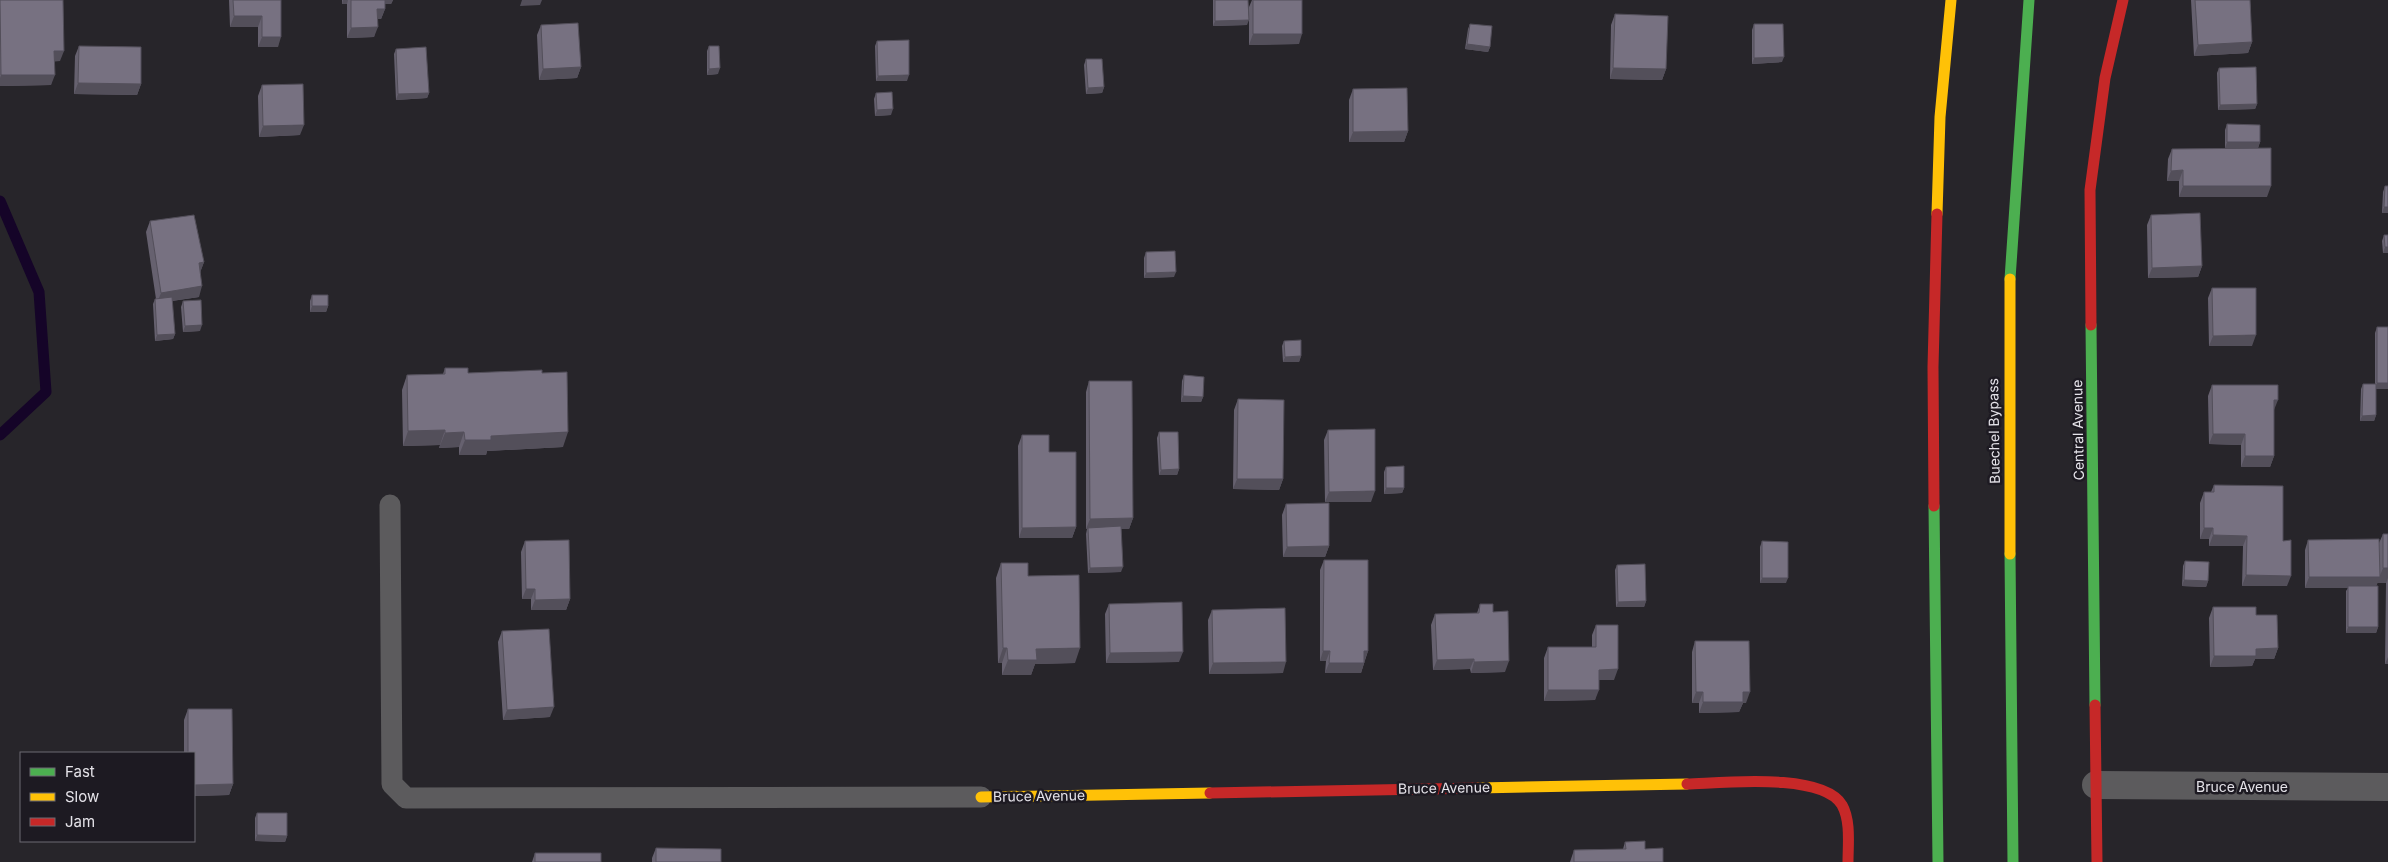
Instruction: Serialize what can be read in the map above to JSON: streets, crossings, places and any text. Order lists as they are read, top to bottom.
{
  "streets": {
    "street": ["Central Avenue", "Buechel Bypass", "Bruce Avenue"]
  },
  "crossings": [
    ["Central Avenue", "Bruce Avenue"]
  ],
  "legend": ["Fast", "Slow", "Jam"]
}
